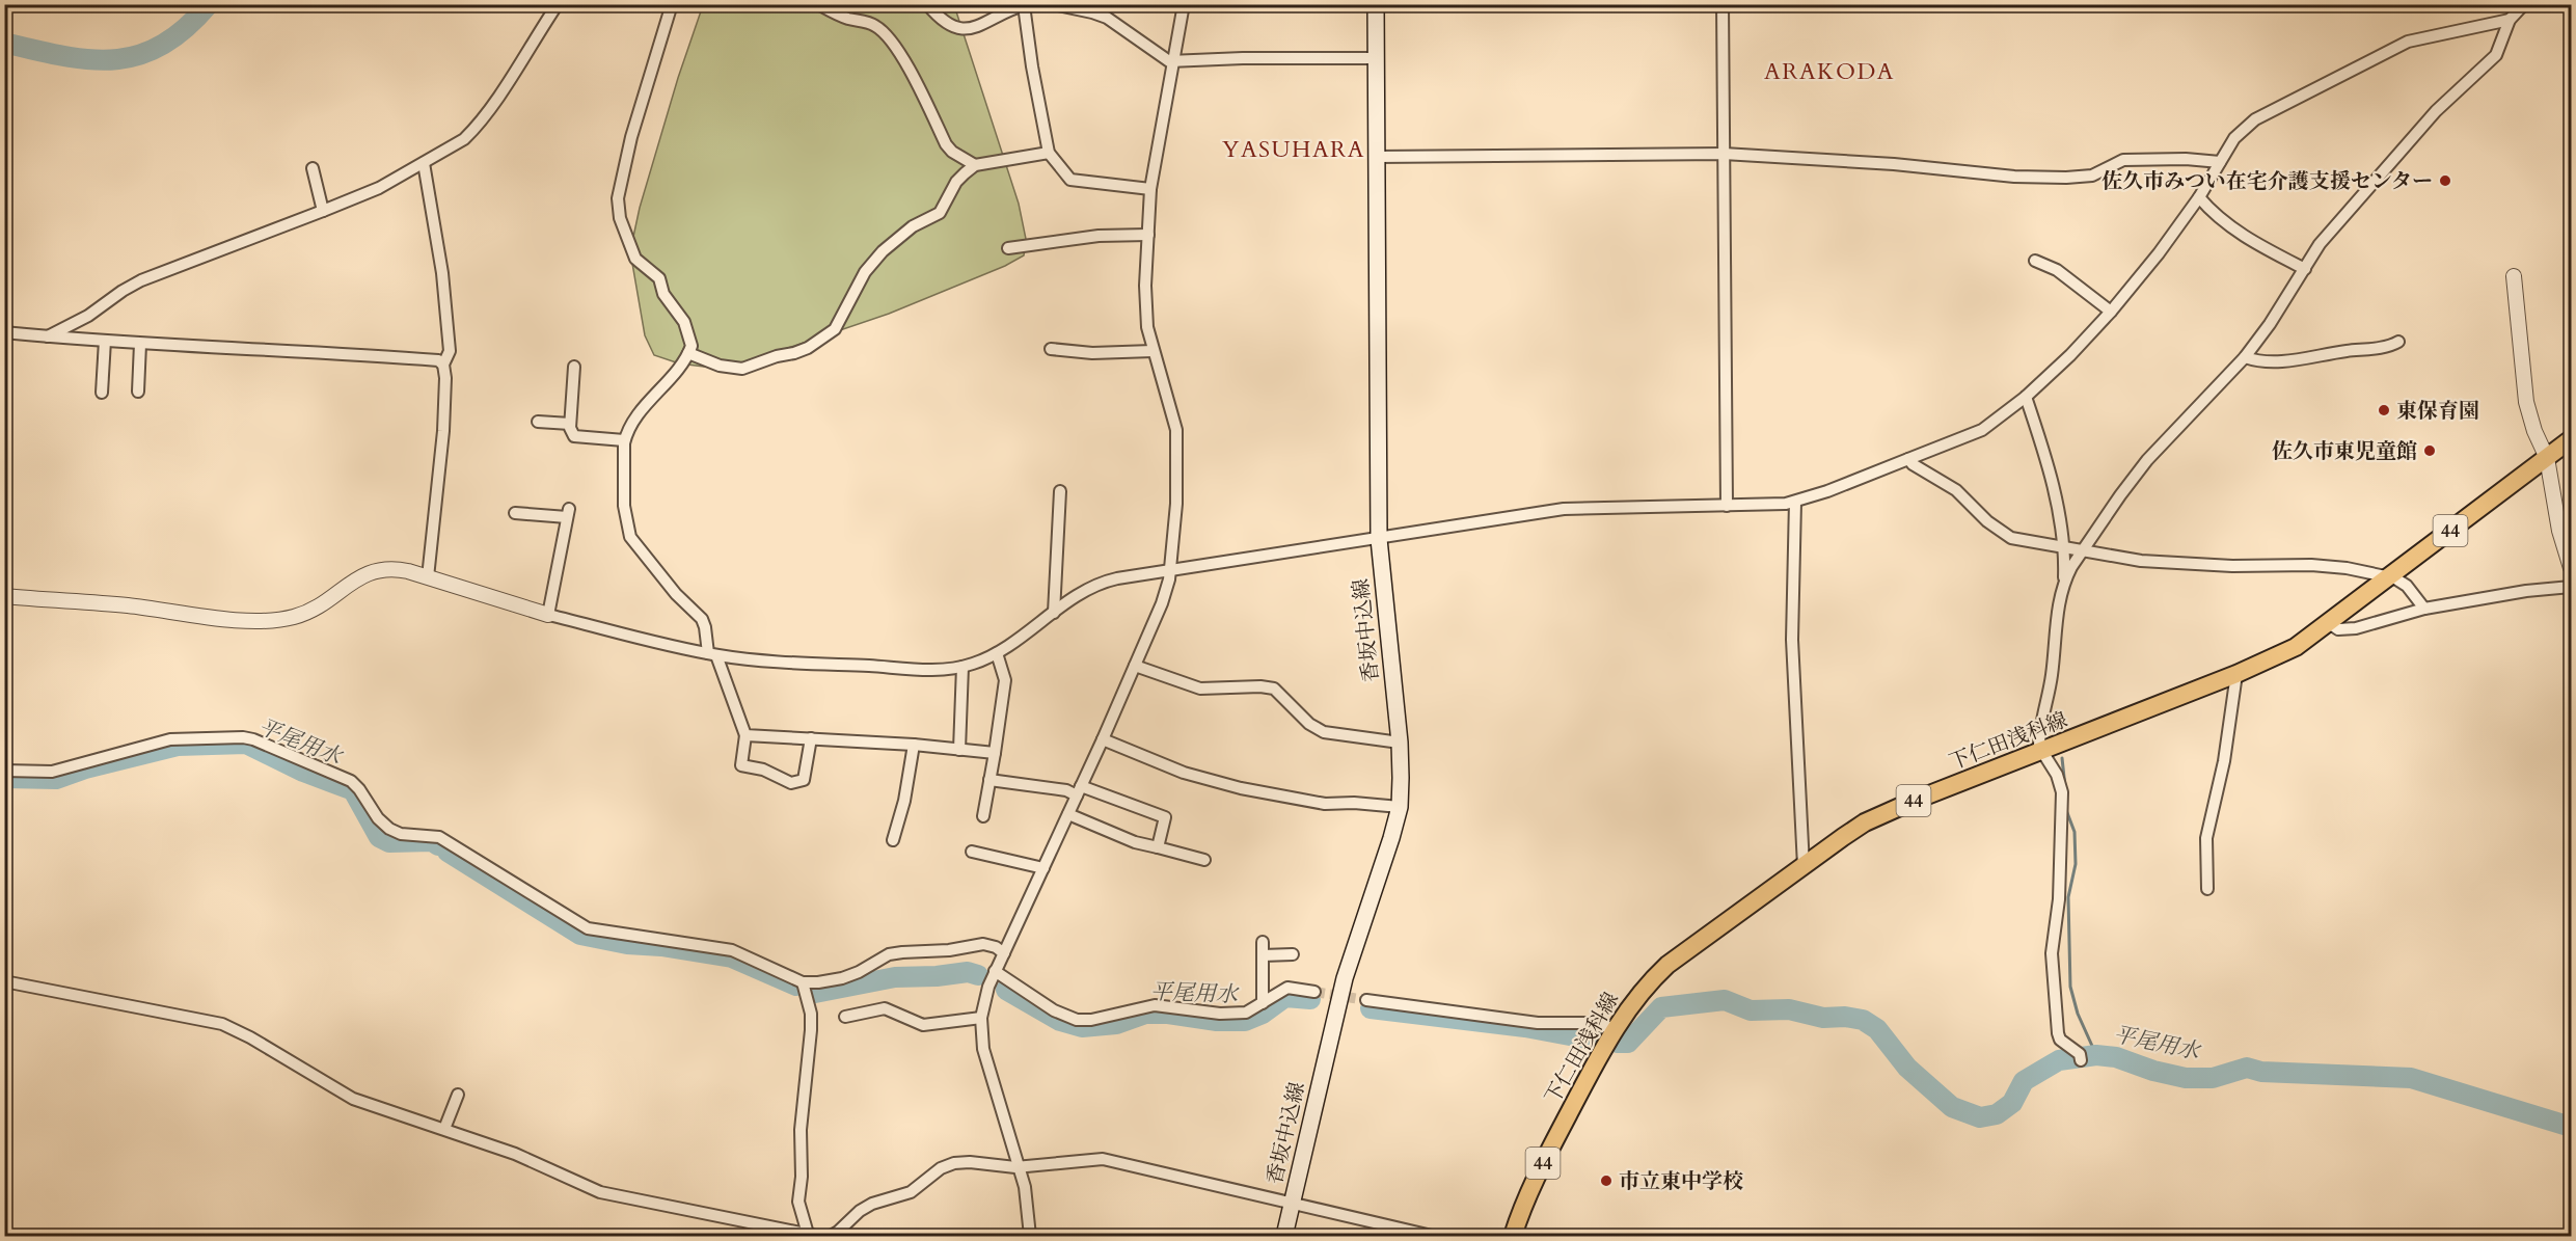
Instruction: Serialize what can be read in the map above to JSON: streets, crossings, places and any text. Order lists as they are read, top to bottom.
{
  "streets": {
    "main road": ["44", "香坂中込線", "下仁田浅科線"]
  },
  "districts": ["ARAKODA", "YASUHARA"],
  "water": ["平尾用水"],
  "places": [
    "佐久市みつい在宅介護支援センター",
    "東保育園",
    "佐久市東児童館",
    "市立東中学校"
  ]
}
